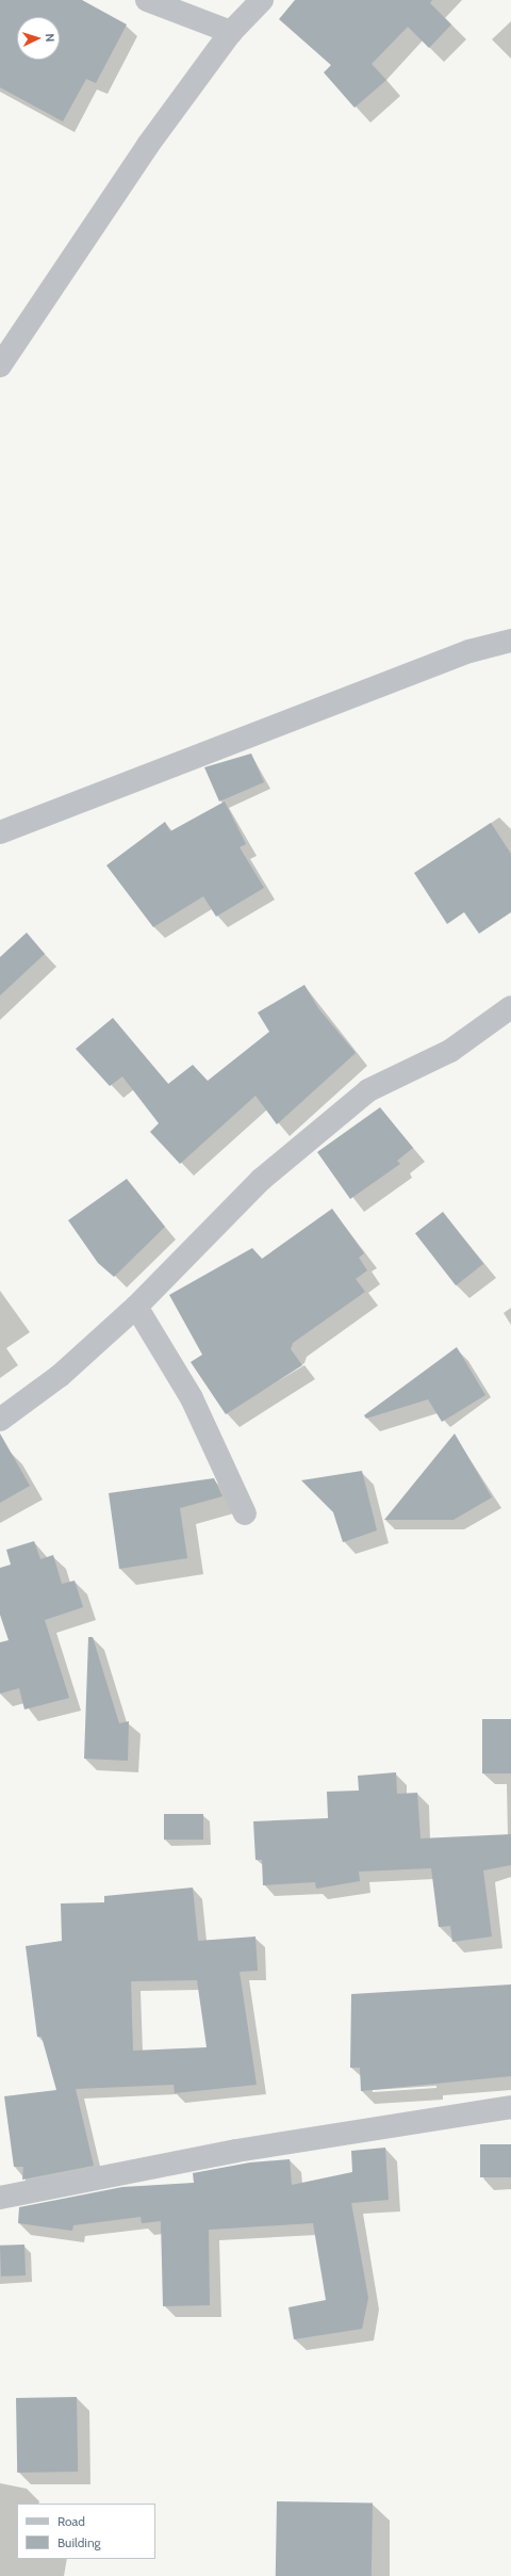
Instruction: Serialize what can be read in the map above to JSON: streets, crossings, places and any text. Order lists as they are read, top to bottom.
{
  "legend": ["Road", "Building"],
  "north": "right"
}
